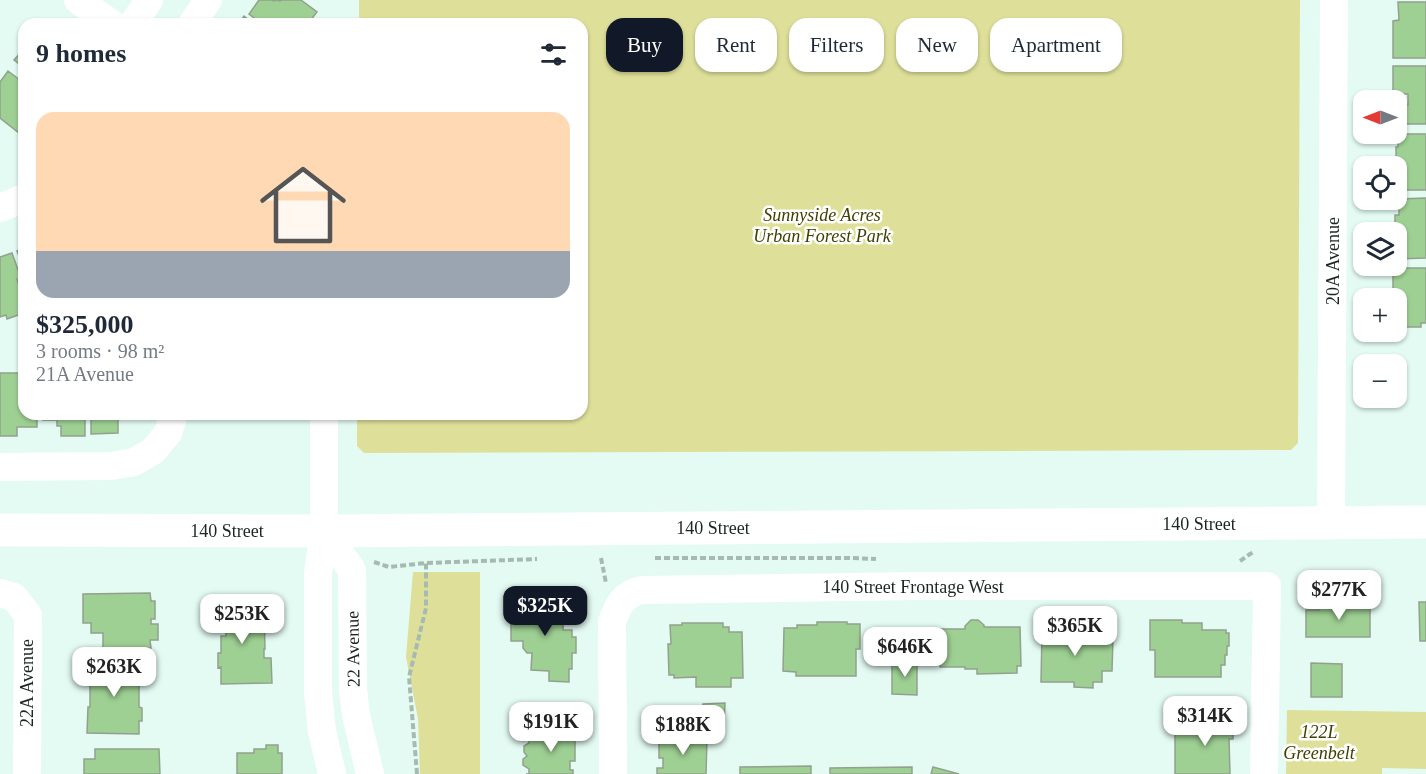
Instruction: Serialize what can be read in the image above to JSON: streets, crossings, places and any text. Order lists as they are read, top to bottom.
{
  "streets": {
    "main road": ["140 Street"],
    "street": [
      "20A Avenue",
      "140 Street Frontage West",
      "22 Avenue",
      "22A Avenue"
    ]
  },
  "crossings": [
    ["20A Avenue", "140 Street"],
    ["140 Street", "22 Avenue"]
  ],
  "parks": ["Sunnyside Acres Urban Forest Park", "122L Greenbelt"],
  "north": "left",
  "page": {
    "chip": [
      "Buy",
      "Rent",
      "Filters",
      "New",
      "Apartment"
    ],
    "heading": "9 homes",
    "map_buttons": ["+", "−"],
    "list": [
      {
        "name": "$325,000",
        "note": "3 rooms · 98 m² · 21A Avenue"
      }
    ],
    "price": [
      "$277K",
      "$325K",
      "$253K",
      "$365K",
      "$646K",
      "$263K",
      "$314K",
      "$191K",
      "$188K"
    ]
  }
}
